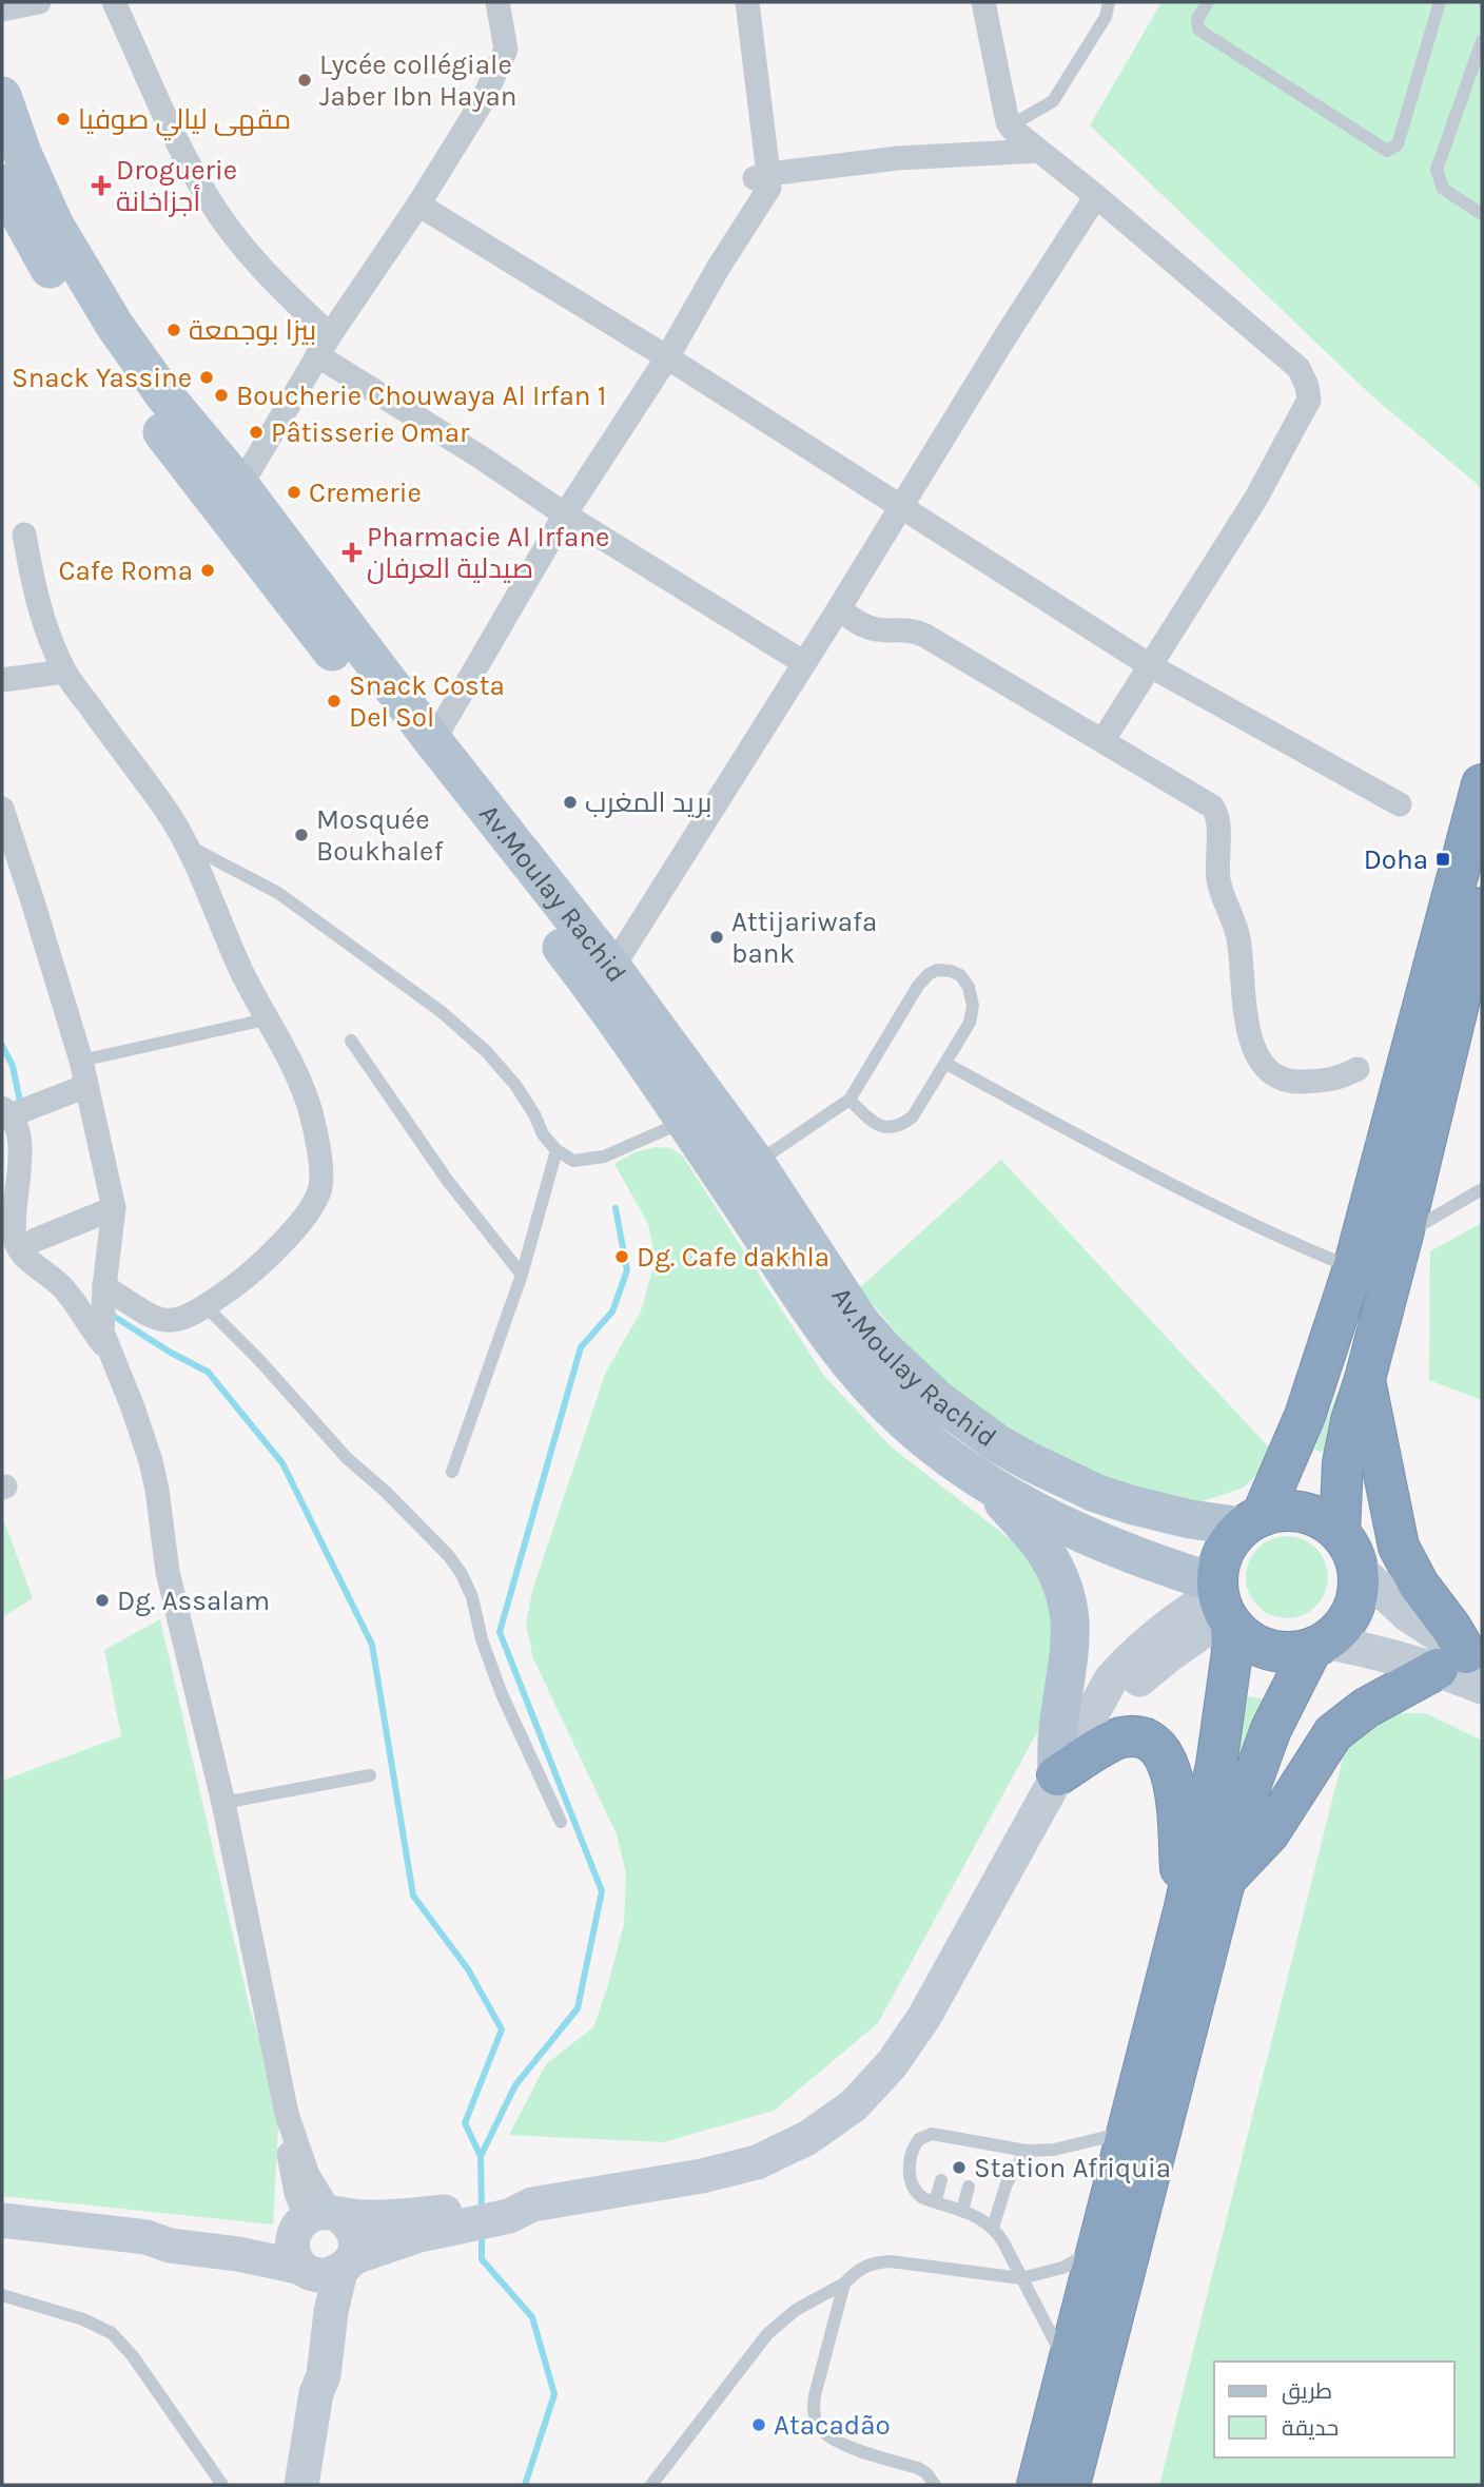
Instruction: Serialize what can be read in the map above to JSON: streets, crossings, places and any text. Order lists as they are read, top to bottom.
{
  "streets": {
    "main road": ["Av.Moulay Rachid"]
  },
  "places": {
    "other": [
      "Lycée collégiale Jaber Ibn Hayan",
      "مقهى ليالي صوفيا",
      "بيزا بوجمعة",
      "Snack Yassine",
      "Boucherie Chouwaya Al Irfan 1",
      "Pâtisserie Omar",
      "Cremerie",
      "Cafe Roma",
      "Snack Costa Del Sol",
      "بريد المغرب",
      "Mosquée Boukhalef",
      "Attijariwafa bank",
      "Dg. Cafe dakhla",
      "Dg. Assalam",
      "Station Afriquia",
      "Atacadão"
    ],
    "health": ["Droguerie أجزاخانة", "Pharmacie Al Irfane صيدلية العرفان"],
    "transit": ["Doha"]
  },
  "legend": ["طريق", "حديقة"]
}
